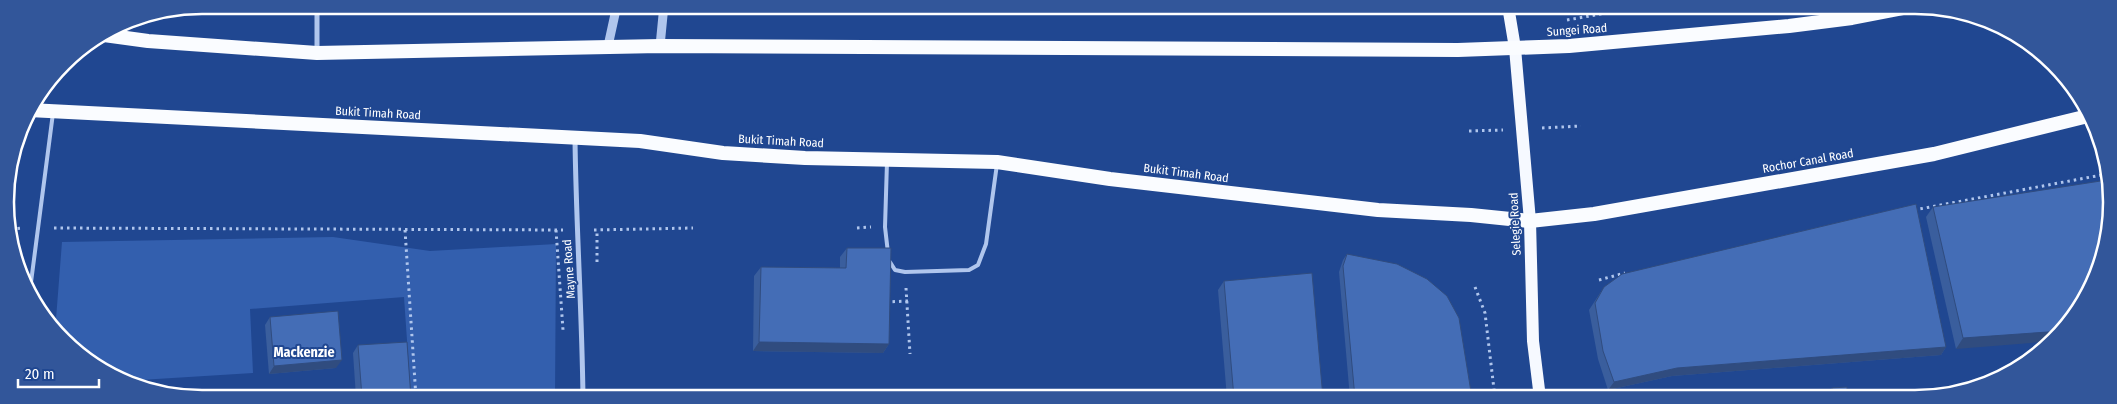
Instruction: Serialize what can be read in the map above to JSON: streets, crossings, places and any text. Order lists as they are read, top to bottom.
{
  "streets": {
    "highway": ["Sungei Road", "Bukit Timah Road", "Rochor Canal Road"],
    "main road": ["Selegie Road"],
    "street": ["Mayne Road"]
  },
  "crossings": [
    ["Sungei Road", "Selegie Road"],
    ["Bukit Timah Road", "Rochor Canal Road"],
    ["Bukit Timah Road", "Selegie Road"],
    ["Bukit Timah Road", "Mayne Road"],
    ["Rochor Canal Road", "Selegie Road"]
  ],
  "districts": ["Mackenzie"],
  "scale_bar": "20 m"
}
